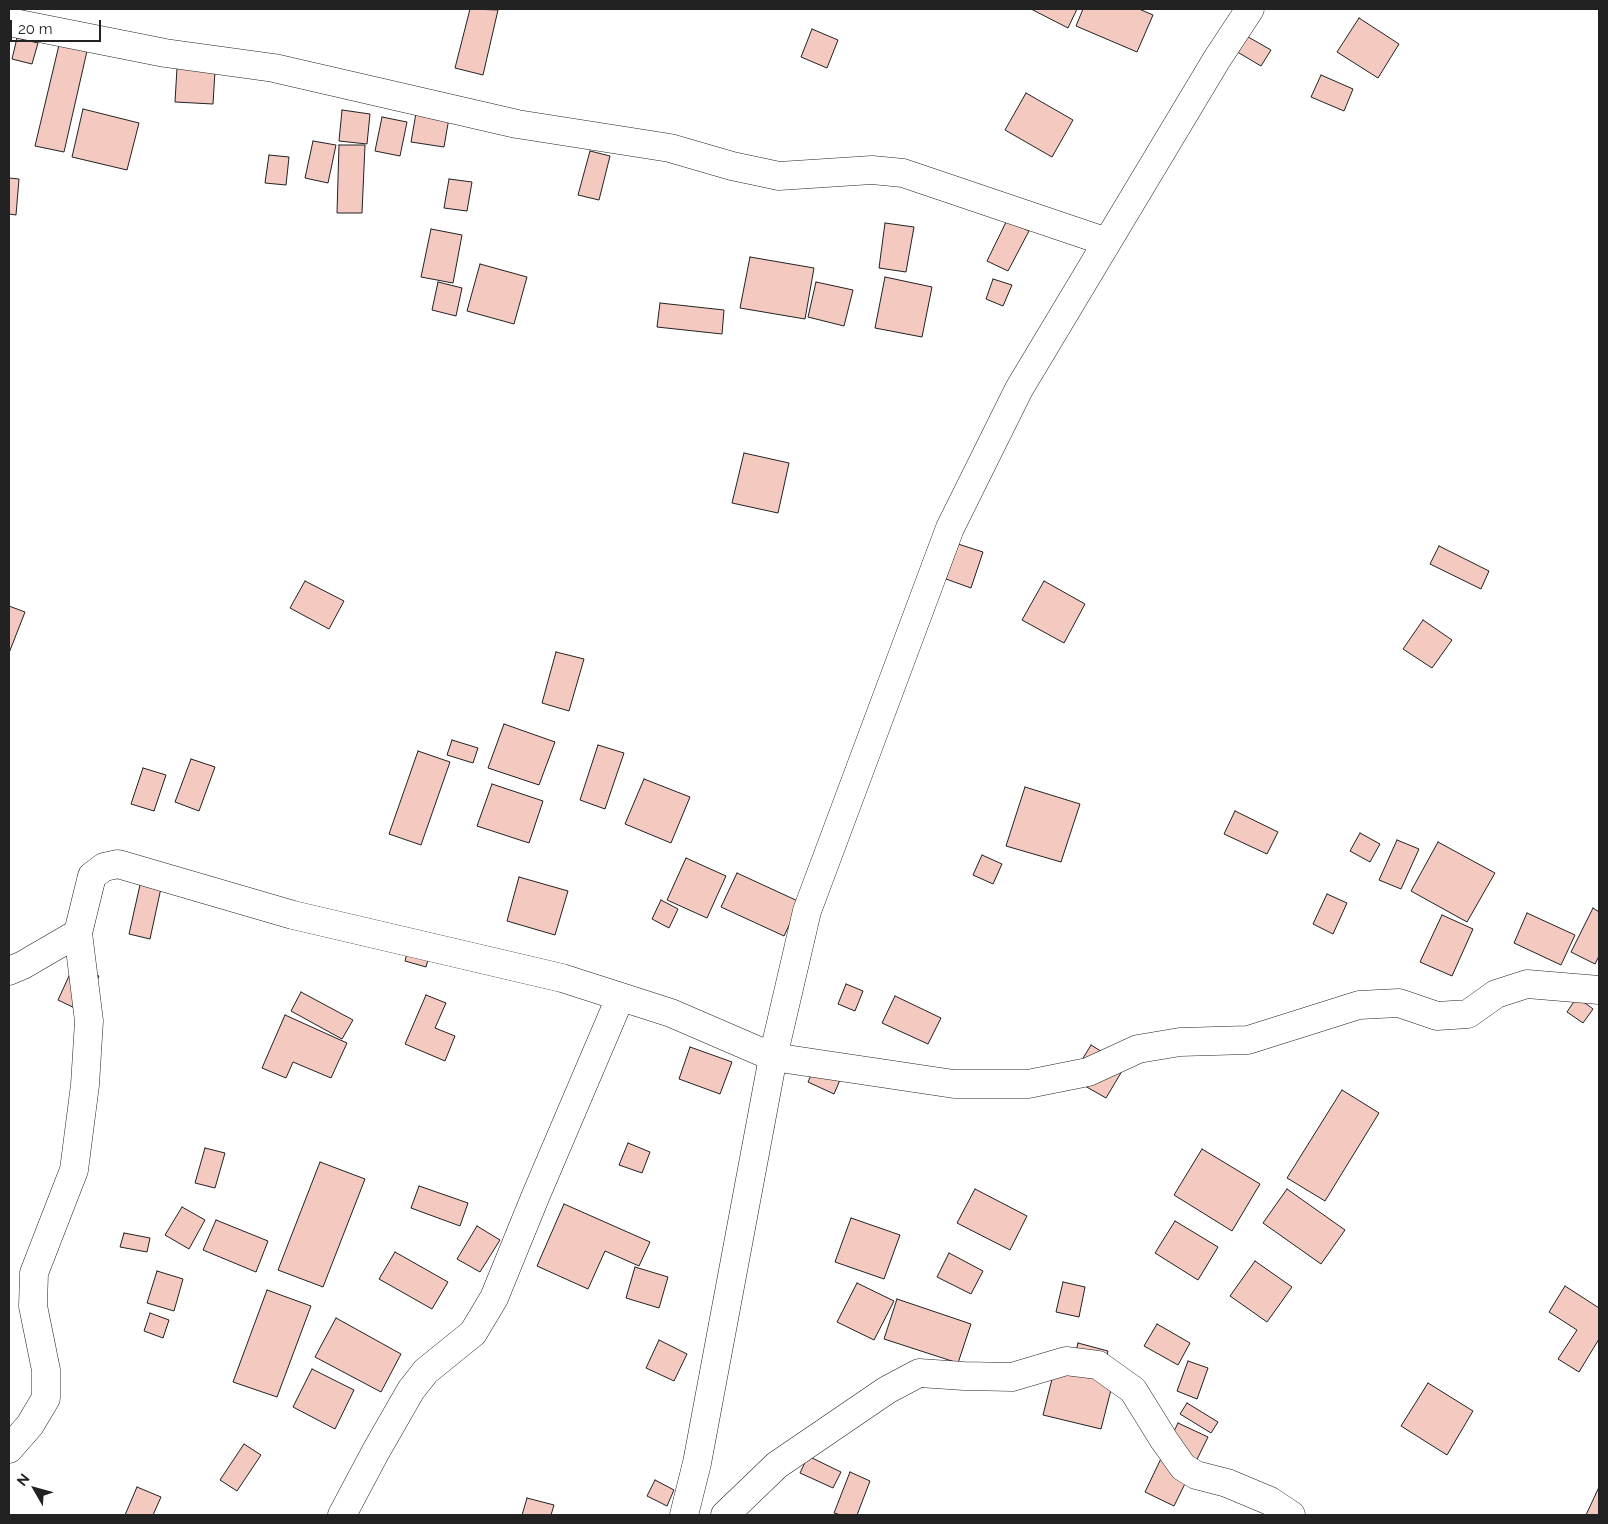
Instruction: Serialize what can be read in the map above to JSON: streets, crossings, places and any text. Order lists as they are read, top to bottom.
{
  "scale_bar": "20 m",
  "north": "top left"
}
